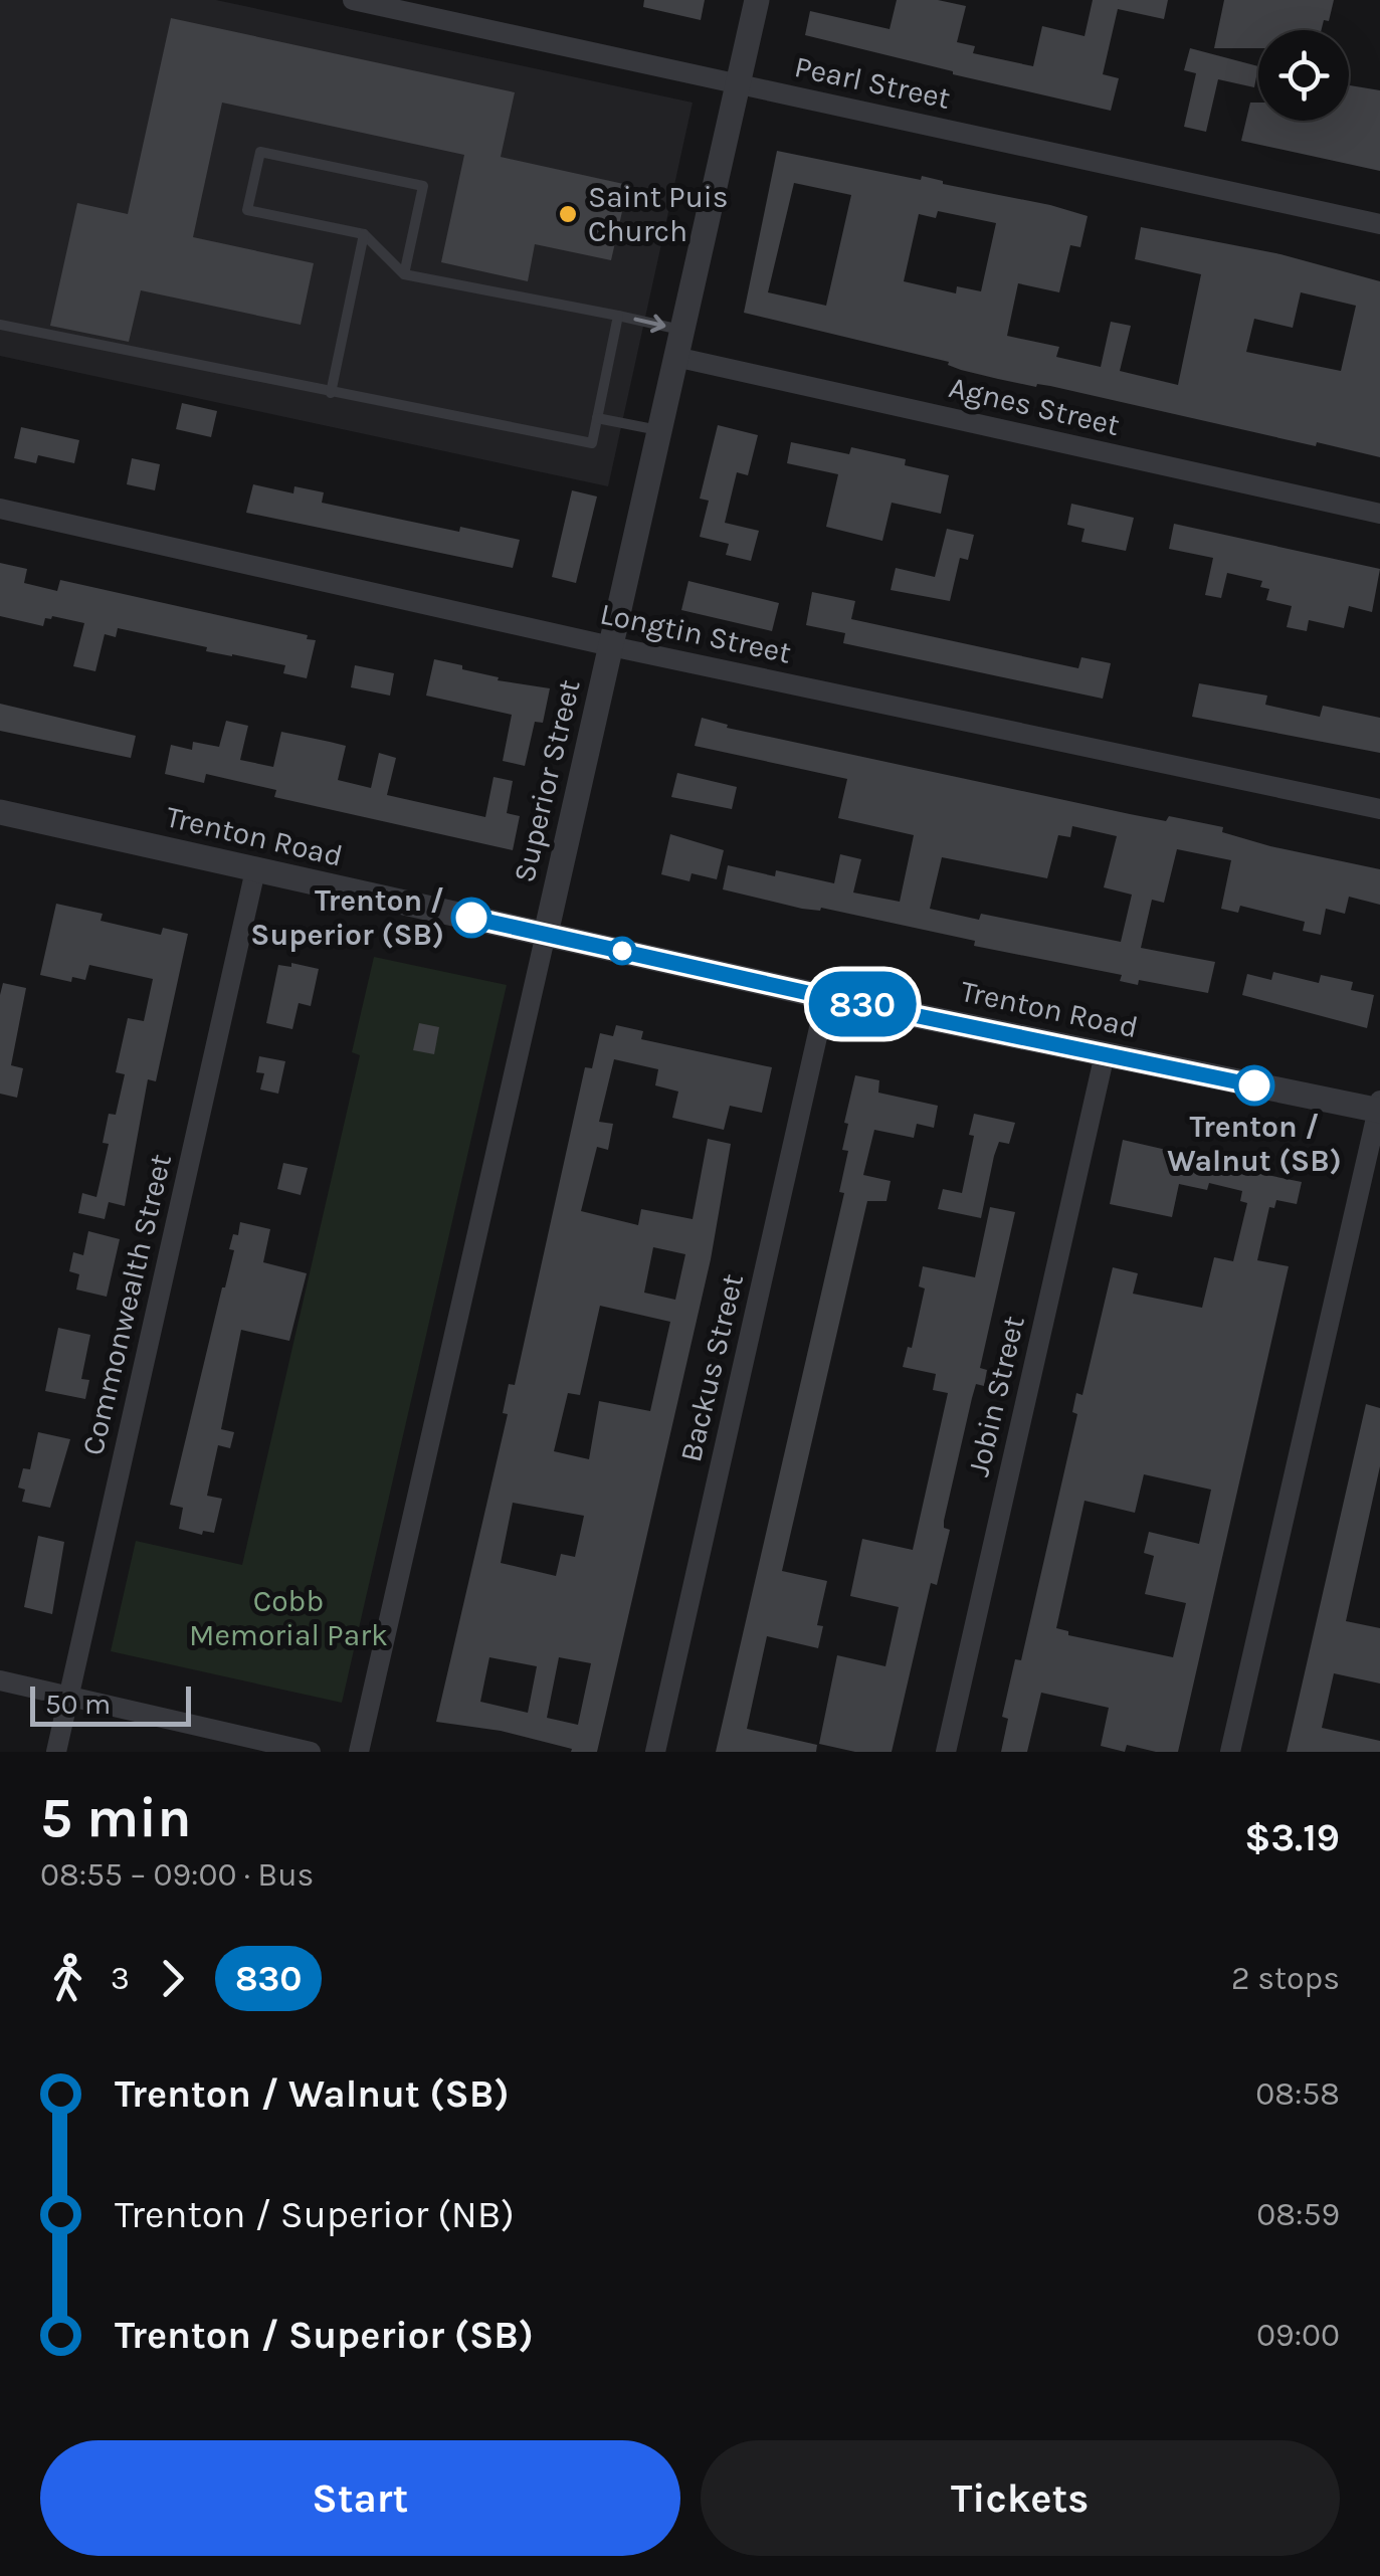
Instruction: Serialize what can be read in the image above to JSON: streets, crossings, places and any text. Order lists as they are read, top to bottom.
{
  "streets": {
    "street": [
      "Pearl Street",
      "Agnes Street",
      "Longtin Street",
      "Superior Street",
      "Trenton Road",
      "Commonwealth Street",
      "Backus Street",
      "Jobin Street"
    ]
  },
  "crossings": [
    ["Pearl Street", "Superior Street"],
    ["Agnes Street", "Superior Street"],
    ["Longtin Street", "Superior Street"],
    ["Superior Street", "Trenton Road"],
    ["Trenton Road", "Commonwealth Street"],
    ["Trenton Road", "Backus Street"],
    ["Trenton Road", "Jobin Street"]
  ],
  "parks": ["Cobb Memorial Park"],
  "places": ["Saint Puis Church", "Trenton / Superior (SB)", "Trenton / Walnut (SB)"],
  "lines": ["bus line 830"],
  "scale_bar": "50 m",
  "page": {
    "on_map": "830",
    "scale": "50 m",
    "heading": ["5 min", "08:55 – 09:00 · Bus", "$3.19"],
    "legs": ["3", "830", "2 stops"],
    "list": [
      {
        "name": "Trenton / Walnut (SB)",
        "value": "08:58"
      },
      {
        "name": "Trenton / Superior (NB)",
        "value": "08:59"
      },
      {
        "name": "Trenton / Superior (SB)",
        "value": "09:00"
      }
    ],
    "buttons": ["Start", "Tickets"]
  }
}
